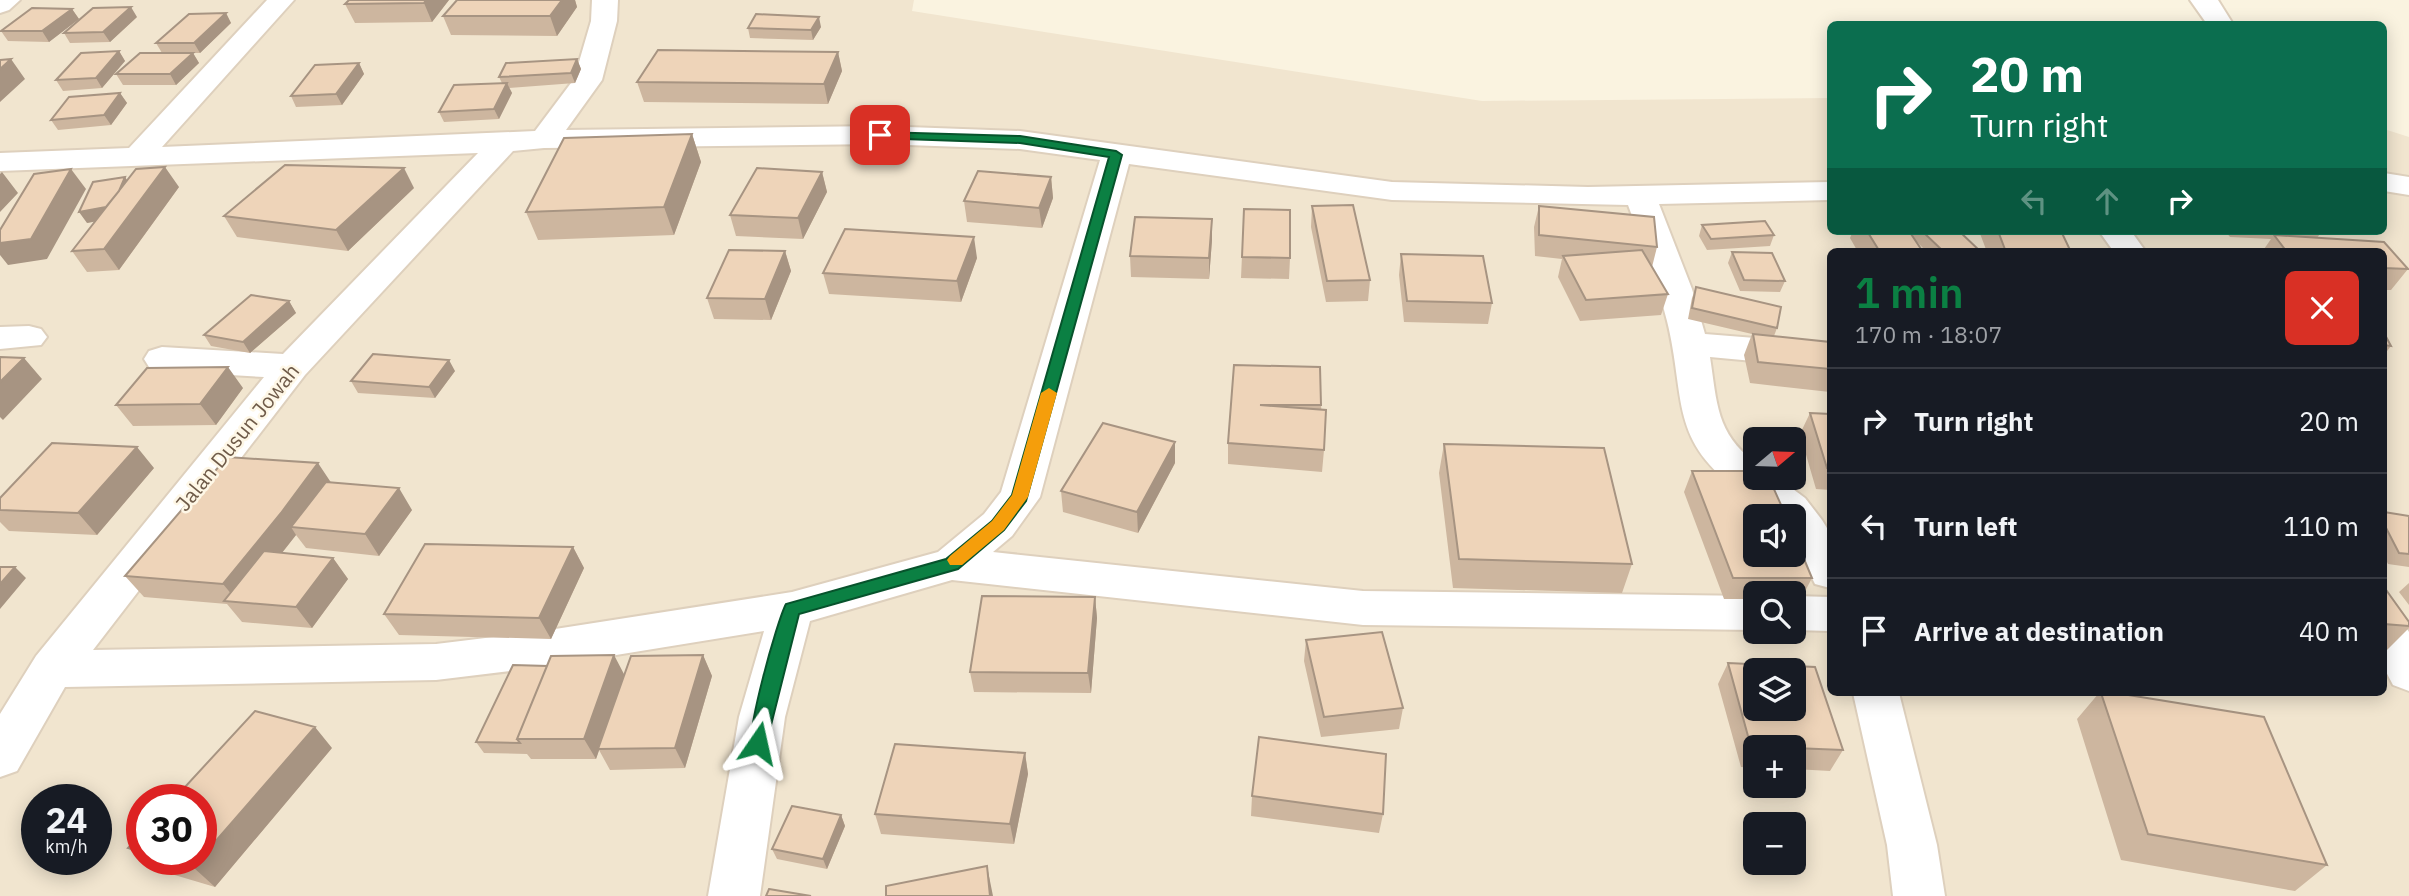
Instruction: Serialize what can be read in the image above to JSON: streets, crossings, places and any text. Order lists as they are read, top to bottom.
{
  "streets": {
    "street": ["Jalan Dusun Jowah"]
  },
  "north": "right",
  "page": {
    "turn": ["20 m", "Turn right"],
    "heading": ["1 min", "170 m · 18:07"],
    "list": [
      {
        "name": "Turn right",
        "value": "20 m"
      },
      {
        "name": "Turn left",
        "value": "110 m"
      },
      {
        "name": "Arrive at destination",
        "value": "40 m"
      }
    ],
    "map_buttons": ["+", "−"],
    "speed": "24 km/h",
    "limit": "30"
  }
}
